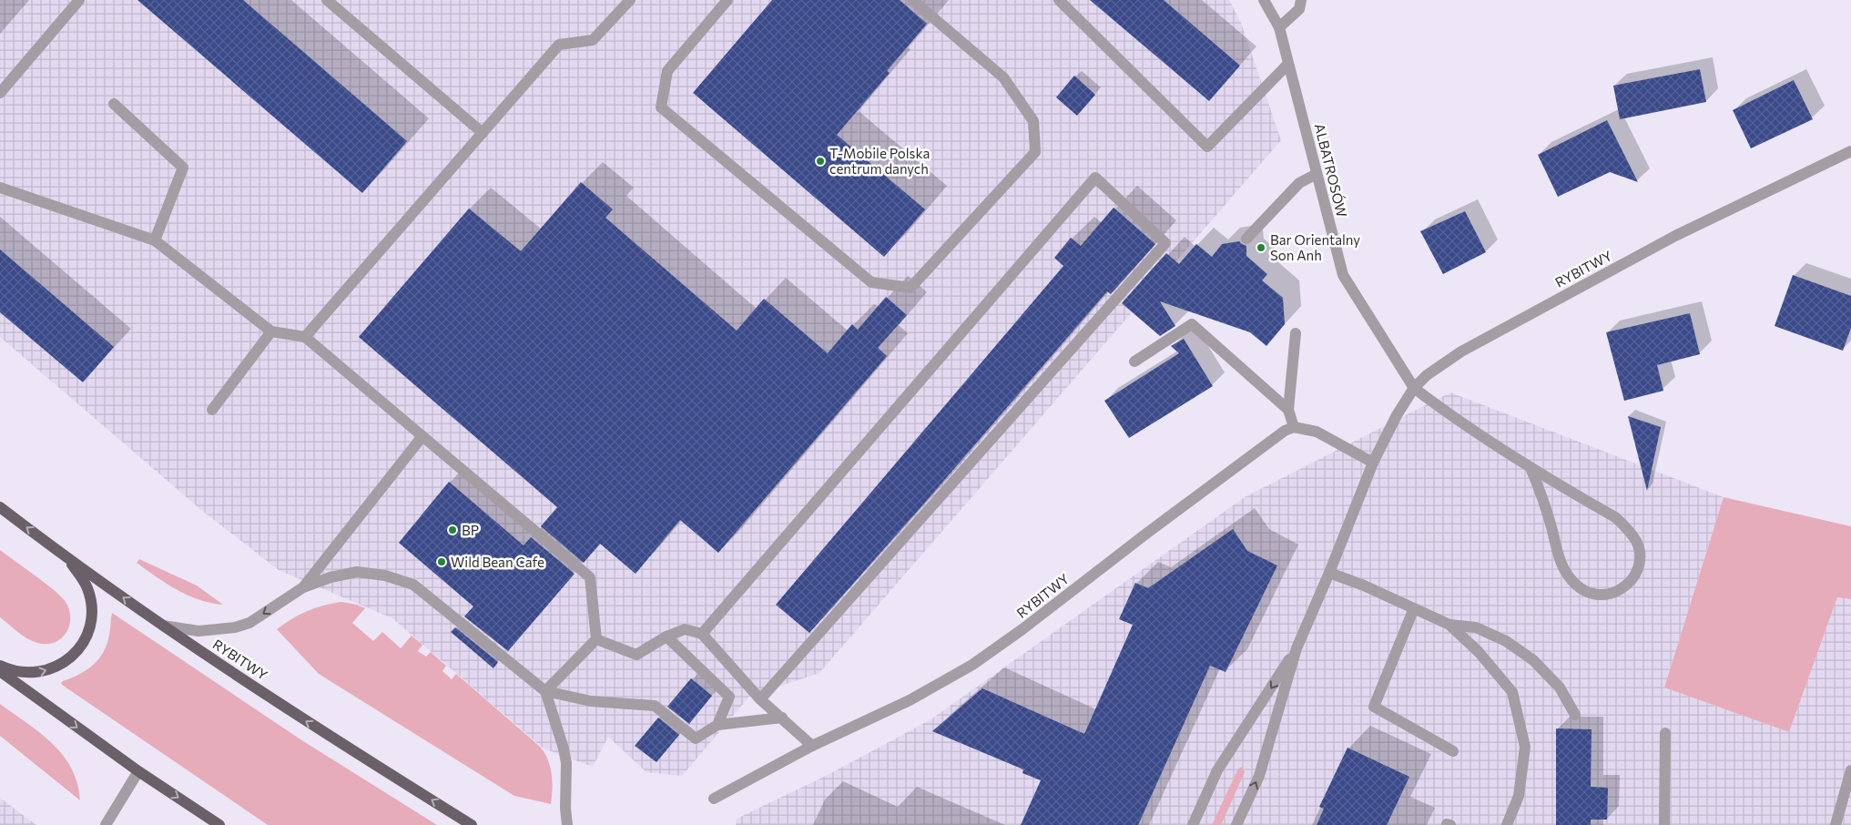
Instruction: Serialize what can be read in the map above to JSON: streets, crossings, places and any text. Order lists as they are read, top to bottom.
{
  "streets": {
    "main road": ["RYBITWY"],
    "street": ["ALBATROSÓW"]
  },
  "crossings": [
    ["ALBATROSÓW", "RYBITWY"]
  ],
  "places": [
    "T‑Mobile Polska centrum danych",
    "Bar Orientalny Son Anh",
    "BP",
    "Wild Bean Cafe"
  ]
}
